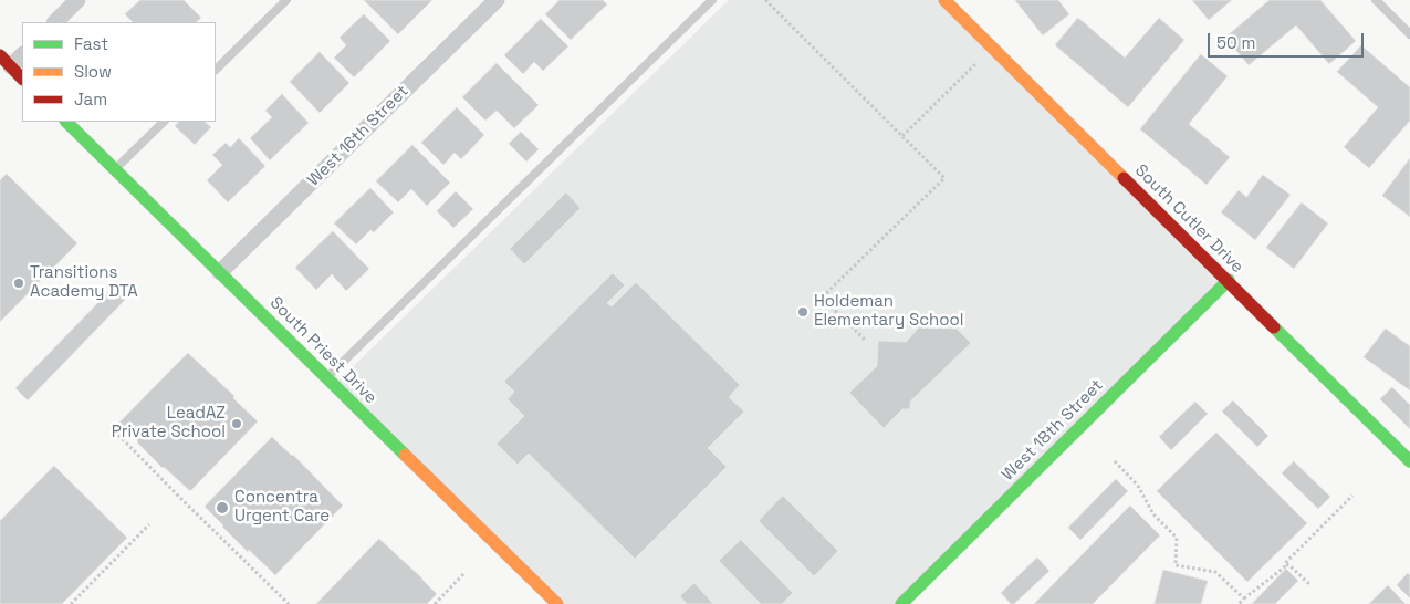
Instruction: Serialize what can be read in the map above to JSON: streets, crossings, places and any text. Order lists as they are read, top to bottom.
{
  "streets": {
    "street": [
      "West 16th Street",
      "South Cutler Drive",
      "South Priest Drive",
      "West 18th Street"
    ]
  },
  "crossings": [
    ["West 16th Street", "South Priest Drive"],
    ["South Cutler Drive", "West 18th Street"]
  ],
  "places": [
    "Transitions Academy DTA",
    "Holdeman Elementary School",
    "LeadAZ Private School",
    "Concentra Urgent Care"
  ],
  "legend": ["Fast", "Slow", "Jam"],
  "scale_bar": "50 m"
}
